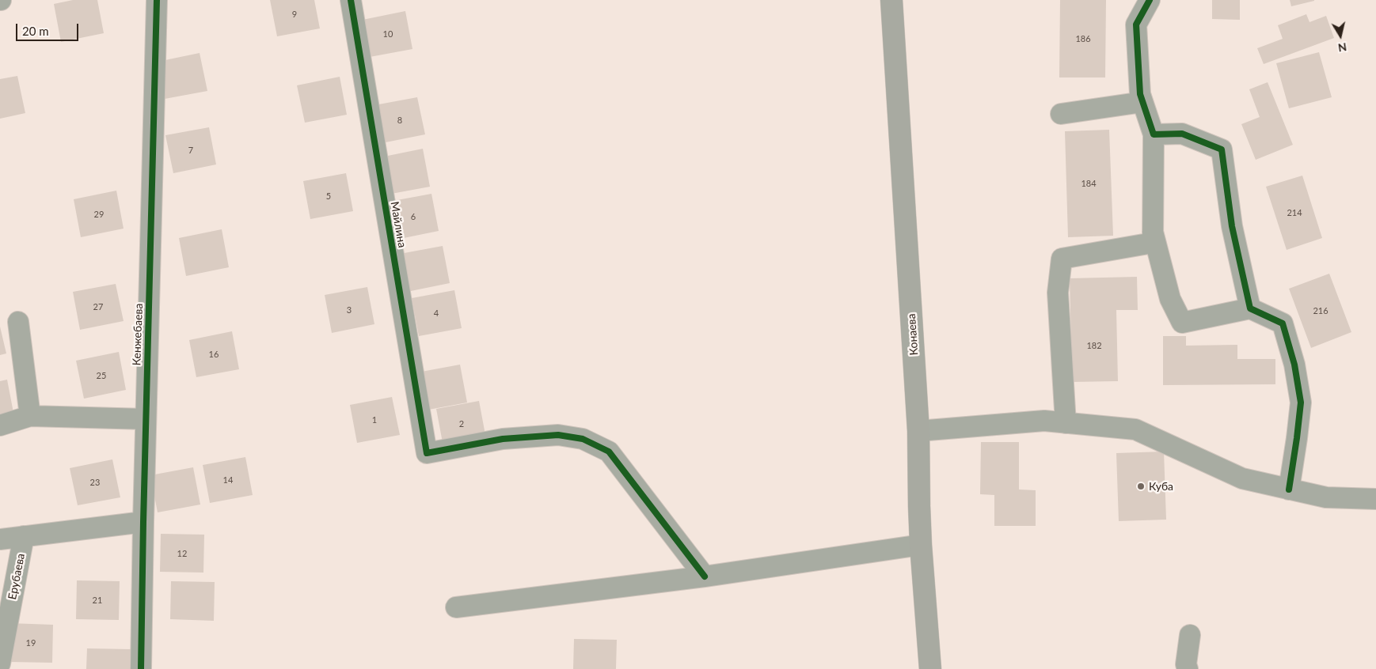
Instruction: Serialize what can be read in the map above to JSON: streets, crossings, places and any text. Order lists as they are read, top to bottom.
{
  "streets": {
    "main road": ["Конаева"],
    "street": ["Майлина", "Кенжебаева", "Ерубаева"]
  },
  "places": ["Куба"],
  "house_numbers": [
    "9",
    "10",
    "186",
    "8",
    "7",
    "184",
    "5",
    "214",
    "29",
    "6",
    "27",
    "3",
    "216",
    "4",
    "182",
    "16",
    "25",
    "1",
    "2",
    "14",
    "23",
    "12",
    "21",
    "19"
  ],
  "scale_bar": "20 m",
  "north": "bottom"
}
